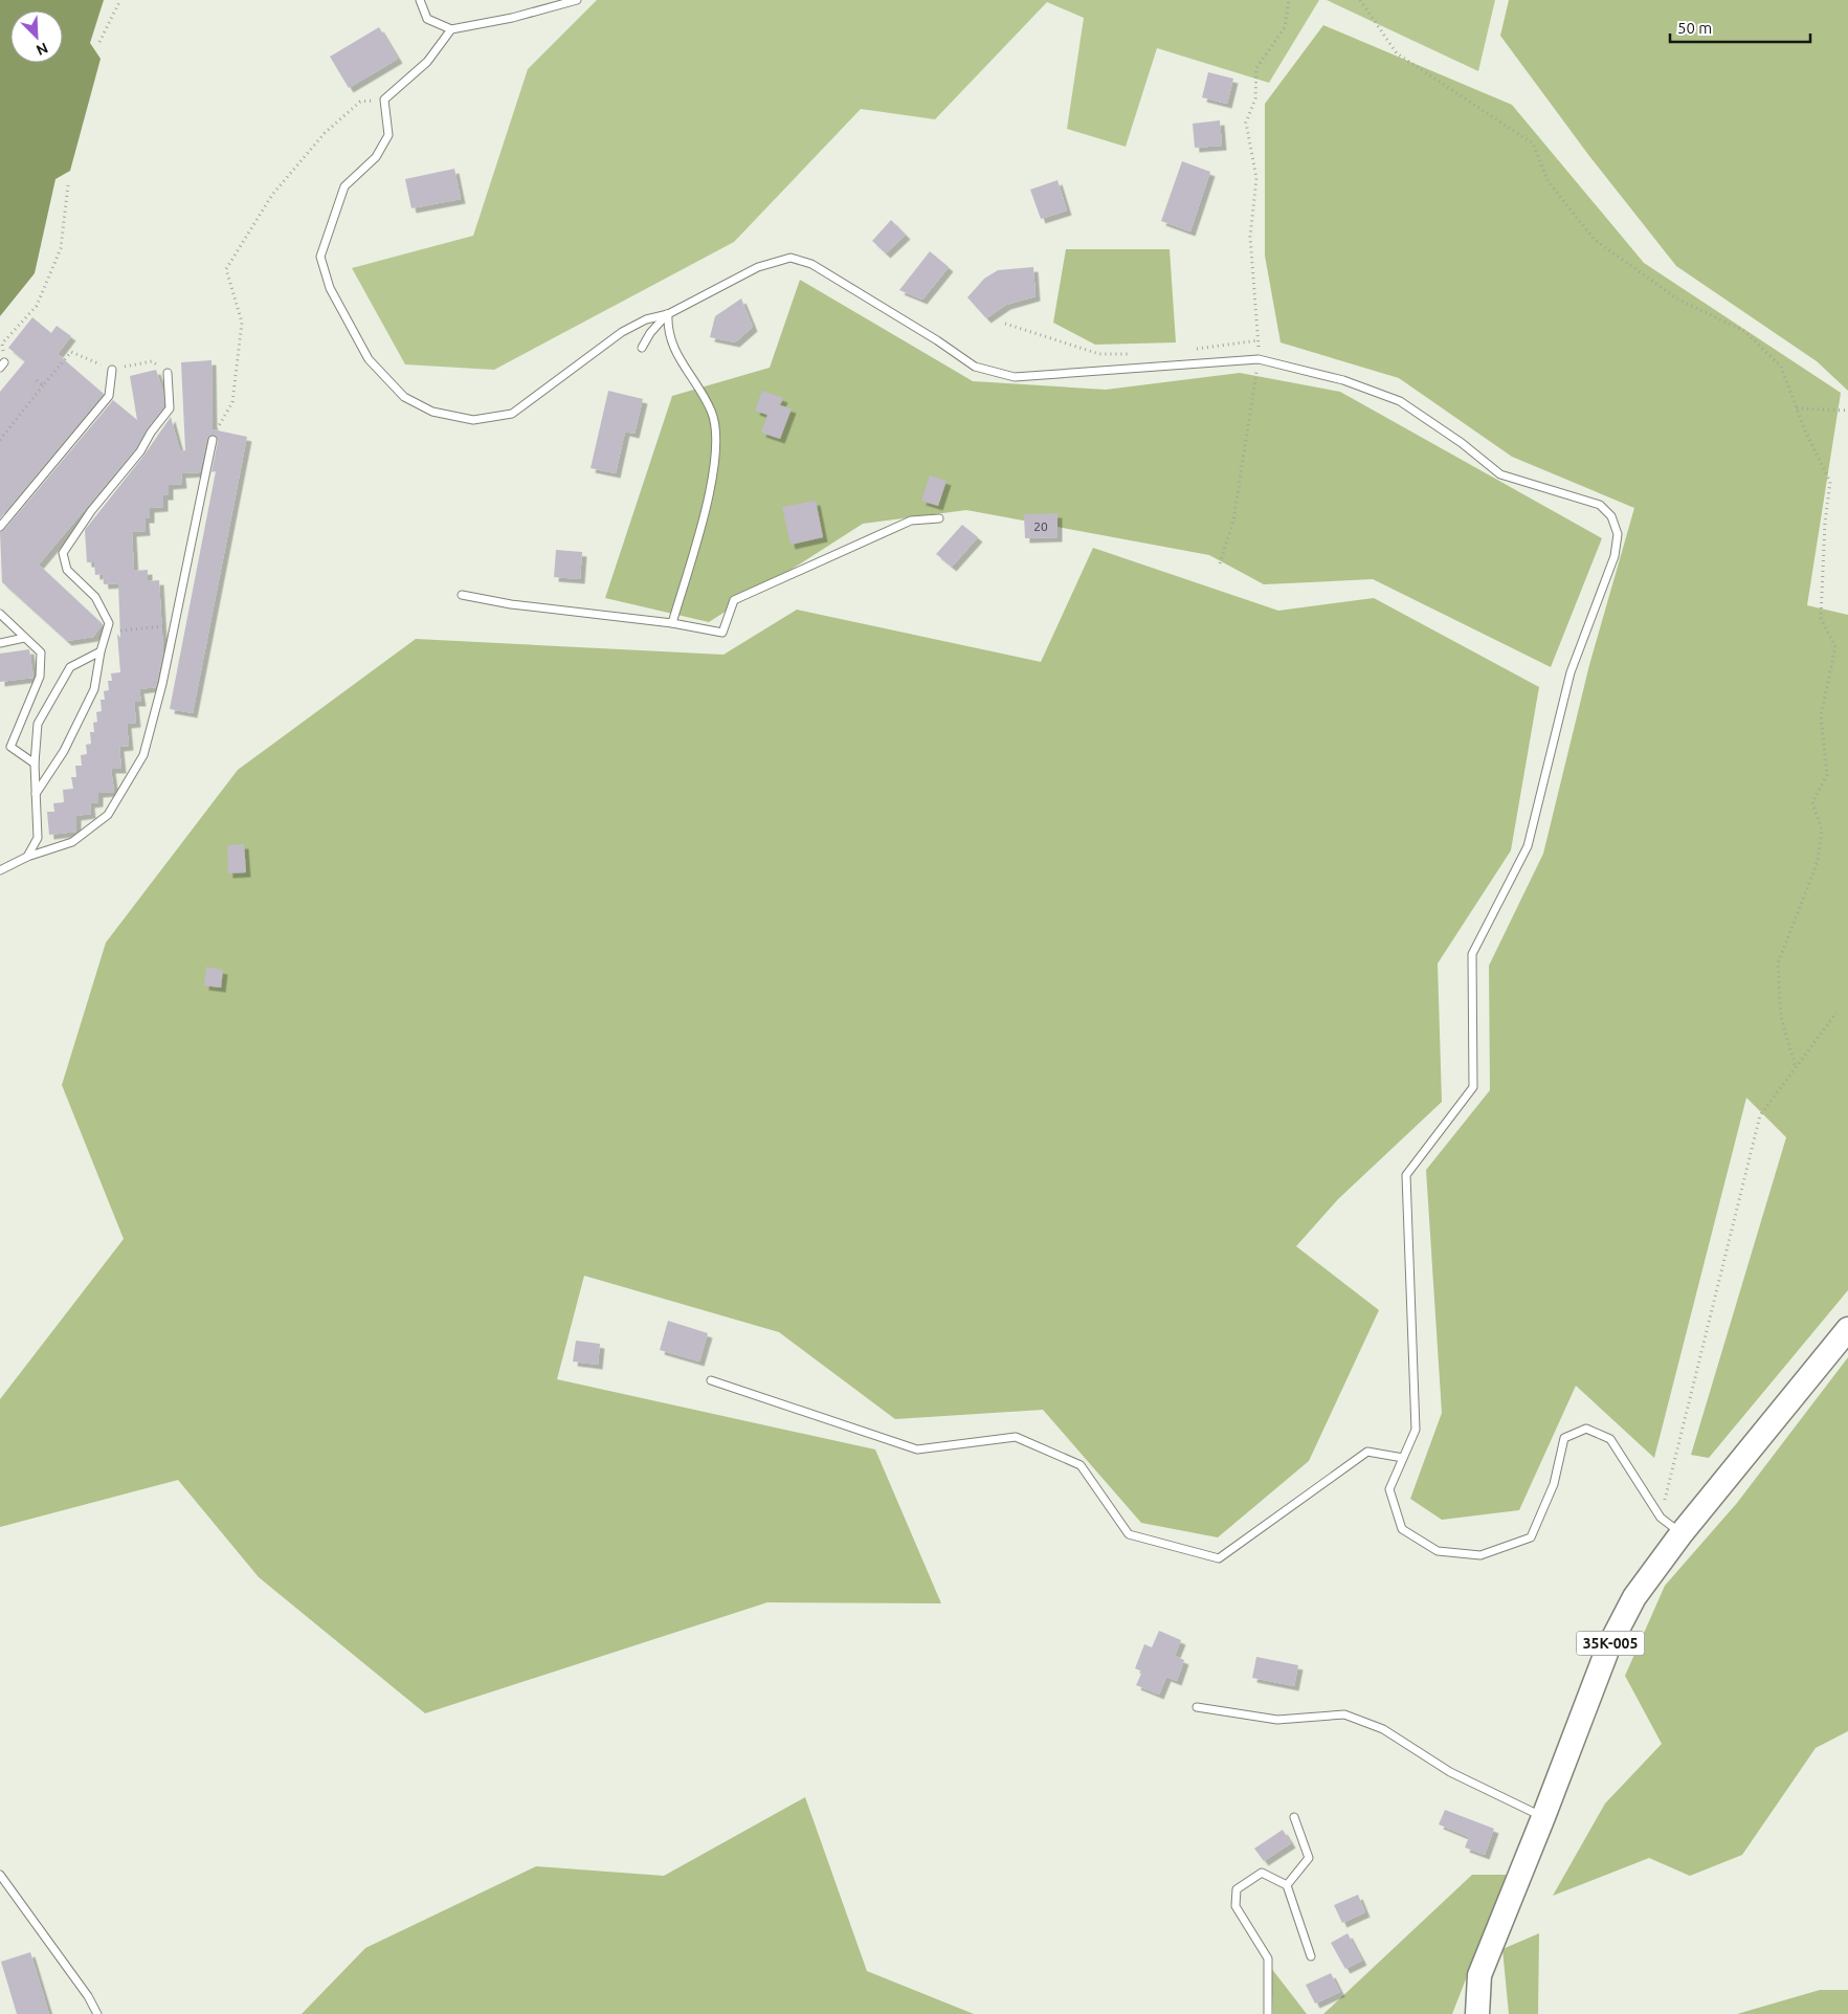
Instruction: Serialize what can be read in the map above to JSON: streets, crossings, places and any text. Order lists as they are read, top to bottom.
{
  "streets": {
    "main road": ["35К-005"]
  },
  "house_numbers": ["20"],
  "scale_bar": "50 m",
  "north": "bottom right"
}
